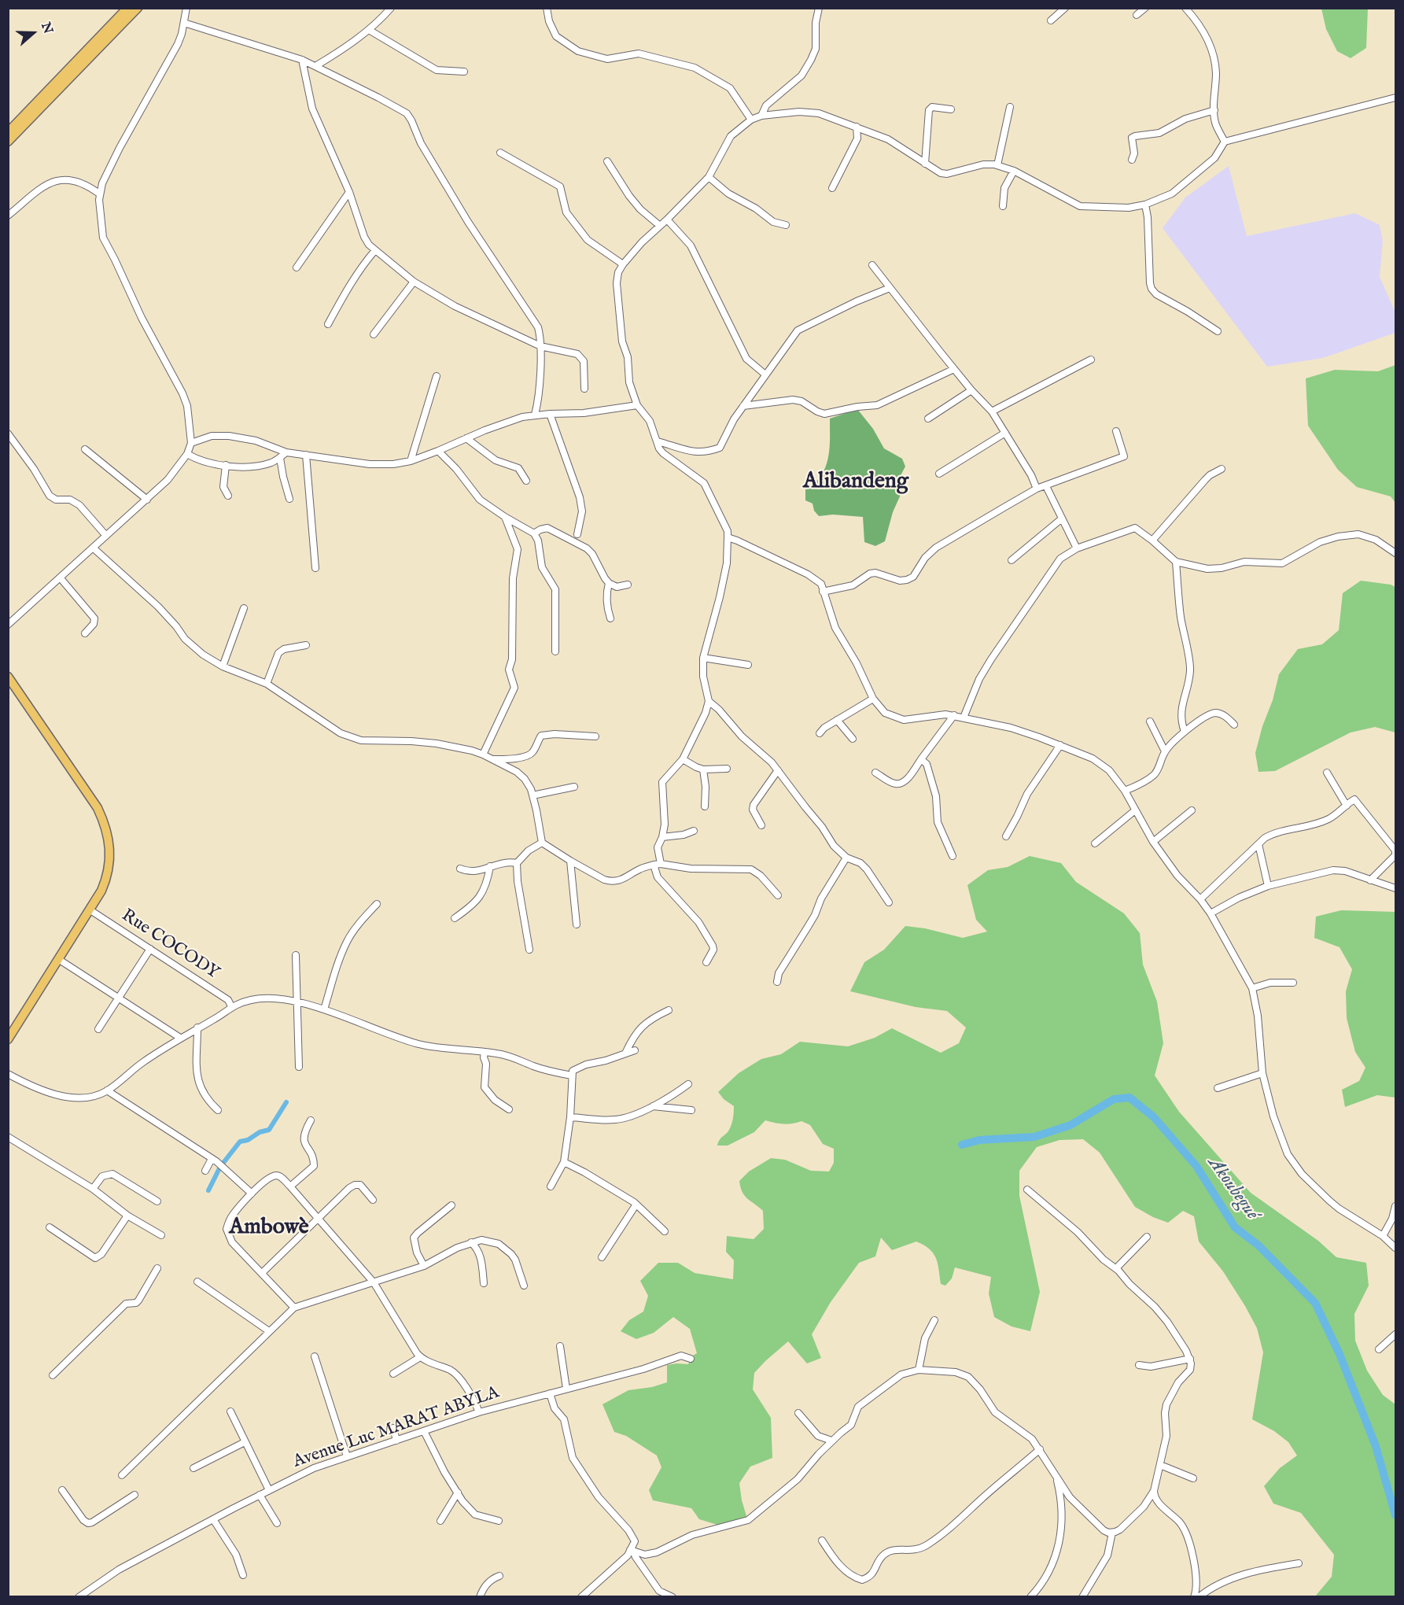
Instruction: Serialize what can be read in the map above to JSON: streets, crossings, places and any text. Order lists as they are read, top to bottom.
{
  "streets": {
    "street": ["Rue COCODY", "Avenue Luc MARAT ABYLA"]
  },
  "districts": ["Alibandeng", "Ambowè"],
  "water": ["Akoubegué"],
  "north": "right"
}
